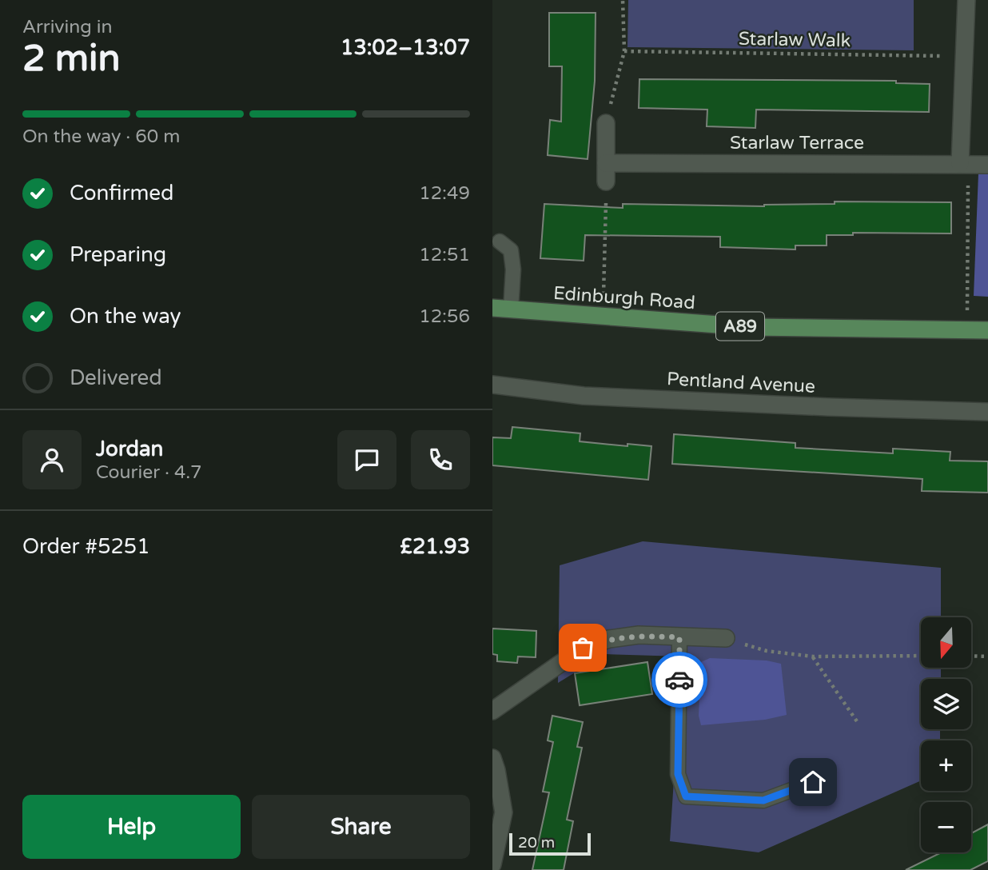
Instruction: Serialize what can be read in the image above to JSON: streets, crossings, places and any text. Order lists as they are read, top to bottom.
{
  "streets": {
    "main road": ["Edinburgh Road", "A89"],
    "street": ["Starlaw Terrace", "Pentland Avenue"],
    "path": ["Starlaw Walk"]
  },
  "scale_bar": "20 m",
  "north": "bottom",
  "page": {
    "heading": ["2 min", "Arriving in", "13:02–13:07"],
    "panel": [
      "Jordan",
      "Courier · 4.7",
      "Order #5251",
      "£21.93"
    ],
    "bar": "On the way · 60 m",
    "list": [
      ["Confirmed", "12:49"],
      ["Preparing", "12:51"],
      ["On the way", "12:56"],
      "Delivered"
    ],
    "map_buttons": ["+", "−"],
    "buttons": ["Help", "Share"],
    "scale": "20 m"
  }
}
